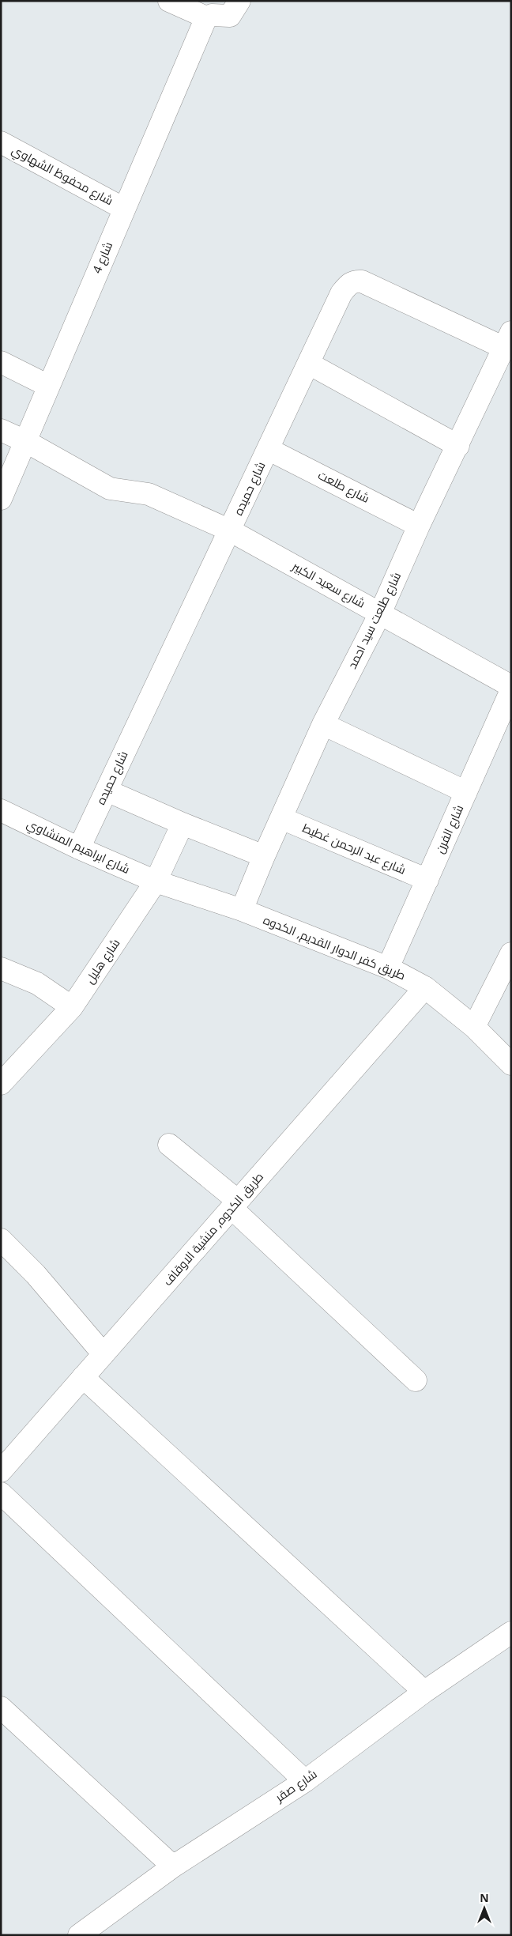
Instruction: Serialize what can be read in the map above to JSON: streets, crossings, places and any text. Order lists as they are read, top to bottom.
{
  "streets": {
    "street": [
      "شارع محفوظ الشهاوي",
      "شارع 4",
      "شارع طلعت",
      "شارع حميده",
      "شارع سعيد الكبير",
      "شارع طلعت سيد احمد",
      "شارع الفرن",
      "شارع ابراهيم المنشاوي",
      "شارع عبد الرحمن غطيط",
      "طريق كفر الدوار القديم, الكدوه",
      "شارع هليل",
      "طريق الكدوه, منشية الاوقاف",
      "شارع صقر"
    ]
  },
  "crossings": [
    ["شارع محفوظ الشهاوي", "شارع 4"],
    ["شارع 4", "شارع سعيد الكبير"],
    ["شارع طلعت", "شارع حميده"],
    ["شارع طلعت", "شارع طلعت سيد احمد"],
    ["شارع حميده", "شارع سعيد الكبير"],
    ["شارع حميده", "شارع طلعت سيد احمد"],
    ["شارع حميده", "شارع ابراهيم المنشاوي"],
    ["شارع سعيد الكبير", "شارع طلعت سيد احمد"],
    ["شارع طلعت سيد احمد", "شارع عبد الرحمن غطيط"],
    ["شارع طلعت سيد احمد", "طريق كفر الدوار القديم, الكدوه"],
    ["شارع الفرن", "شارع عبد الرحمن غطيط"],
    ["شارع الفرن", "طريق كفر الدوار القديم, الكدوه"],
    ["شارع ابراهيم المنشاوي", "طريق كفر الدوار القديم, الكدوه"],
    ["شارع ابراهيم المنشاوي", "شارع هليل"],
    ["طريق كفر الدوار القديم, الكدوه", "شارع هليل"],
    ["طريق كفر الدوار القديم, الكدوه", "طريق الكدوه, منشية الاوقاف"]
  ],
  "north": "top"
}
